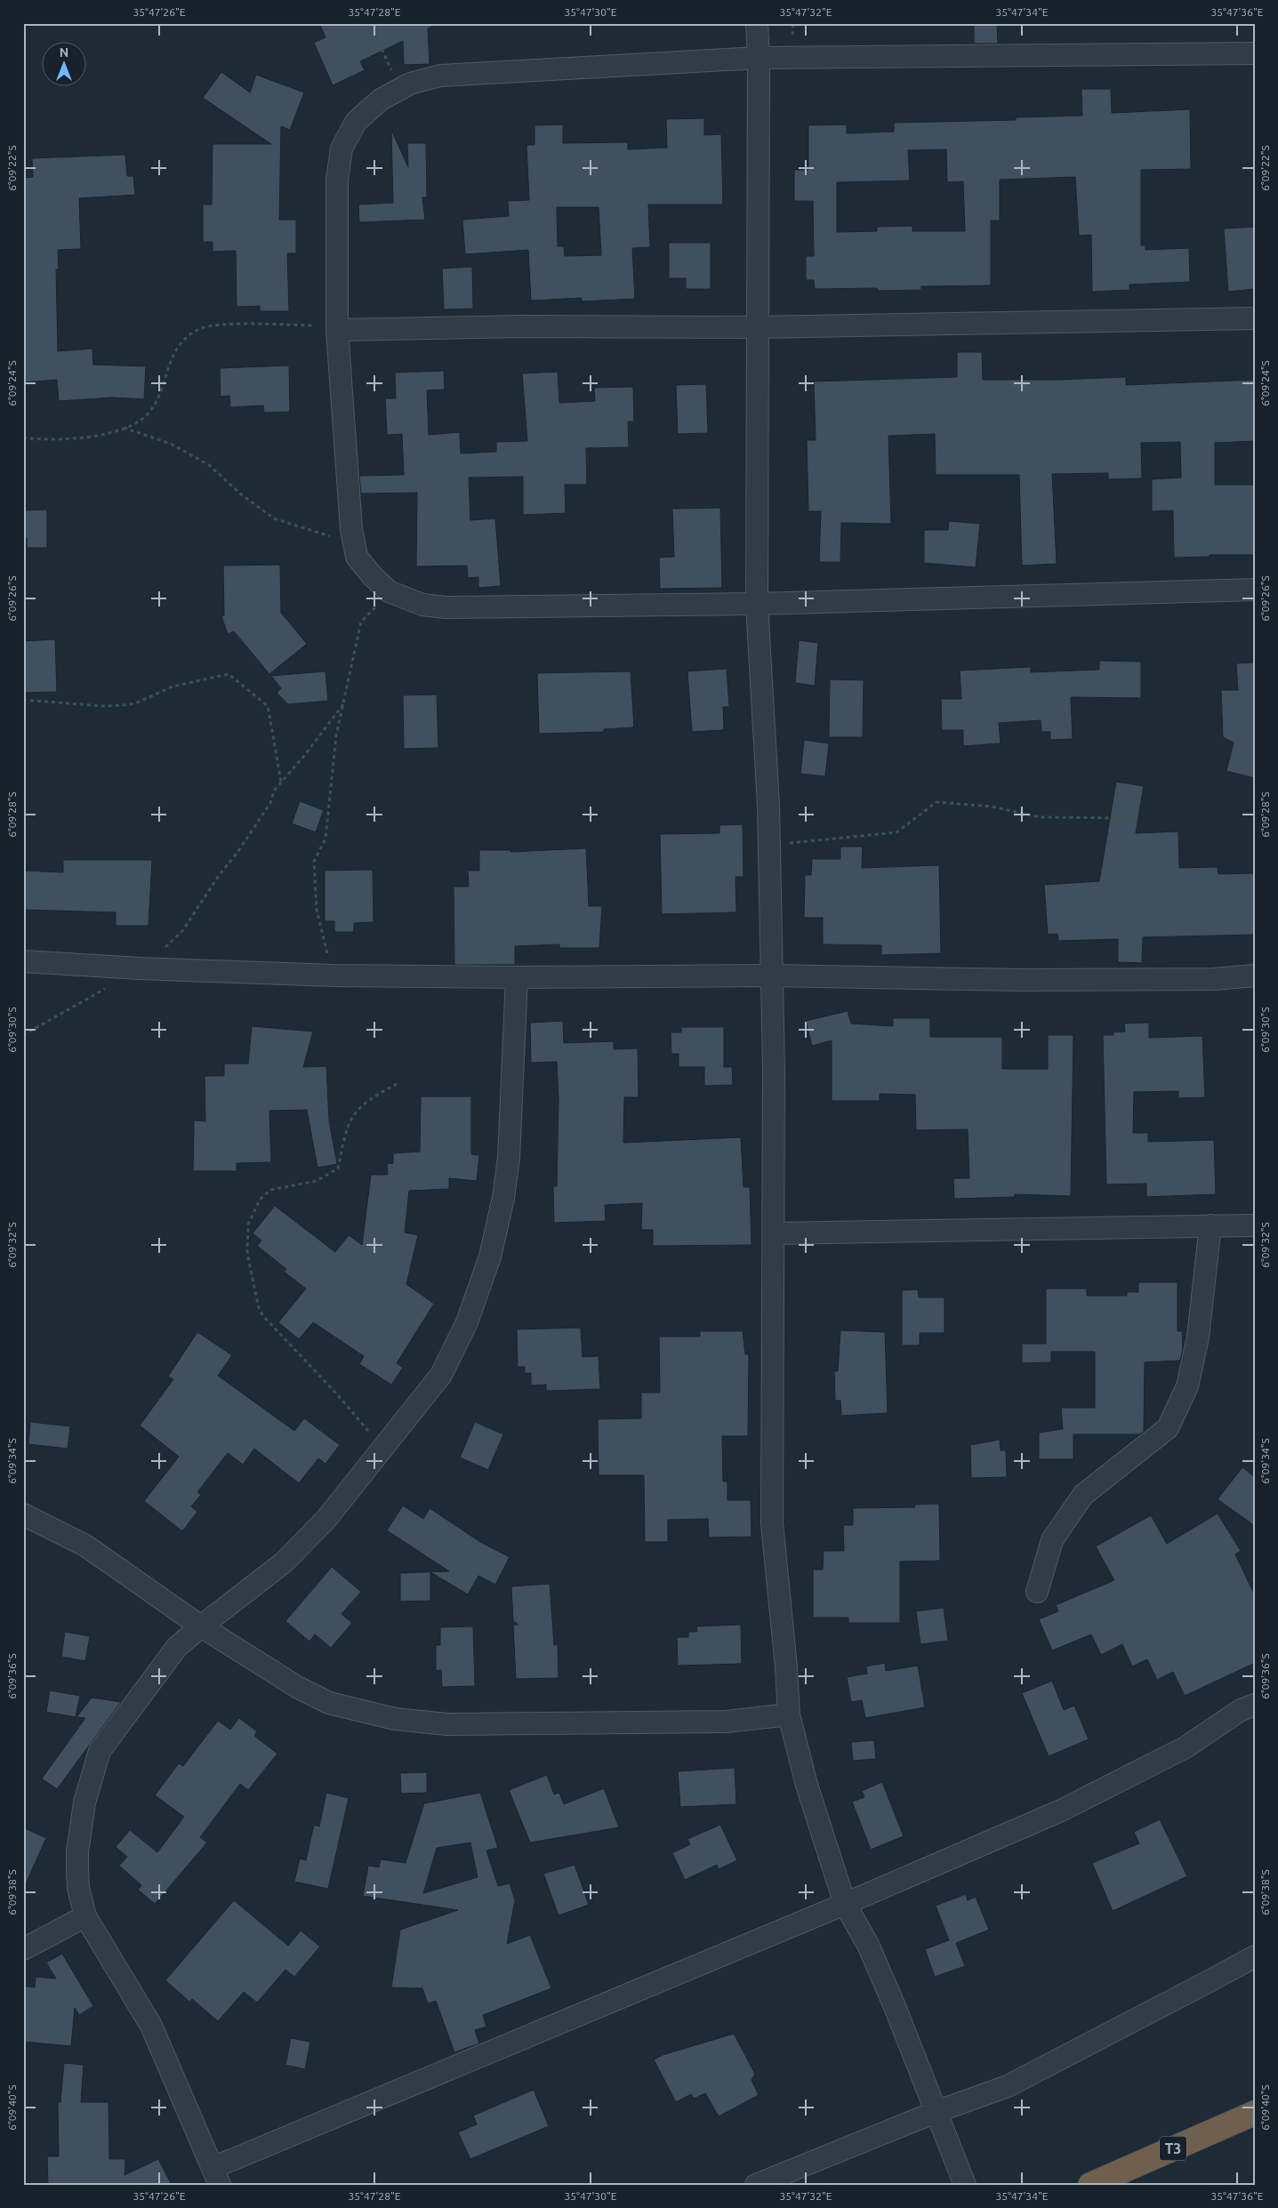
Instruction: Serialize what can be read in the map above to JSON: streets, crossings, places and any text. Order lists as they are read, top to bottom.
{
  "streets": {
    "highway": ["T3"]
  },
  "north": "top",
  "coordinates": [
    "35°47'26\"E",
    "35°47'28\"E",
    "35°47'30\"E",
    "35°47'32\"E",
    "35°47'34\"E",
    "35°47'36\"E",
    "6°09'22\"S",
    "6°09'24\"S",
    "6°09'26\"S",
    "6°09'28\"S",
    "6°09'30\"S",
    "6°09'32\"S",
    "6°09'34\"S",
    "6°09'36\"S",
    "6°09'38\"S",
    "6°09'40\"S"
  ]
}
